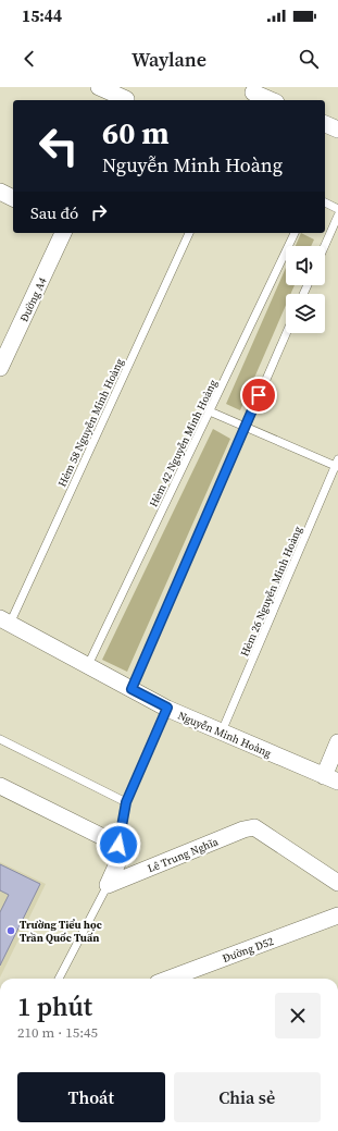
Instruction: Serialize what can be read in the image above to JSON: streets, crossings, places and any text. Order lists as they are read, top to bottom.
{
  "streets": {
    "street": [
      "Đường A4",
      "Nguyễn Minh Hoàng",
      "Lê Trung Nghĩa",
      "Đường D52"
    ],
    "lane": ["Hẻm 58 Nguyễn Minh Hoàng", "Hẻm 42 Nguyễn Minh Hoàng", "Hẻm 26 Nguyễn Minh Hoàng"]
  },
  "crossings": [
    ["Hẻm 58 Nguyễn Minh Hoàng", "Nguyễn Minh Hoàng"],
    ["Hẻm 42 Nguyễn Minh Hoàng", "Nguyễn Minh Hoàng"],
    ["Hẻm 26 Nguyễn Minh Hoàng", "Nguyễn Minh Hoàng"]
  ],
  "places": ["Trường Tiểu học Trần Quốc Tuấn"],
  "page": {
    "status": "15:44",
    "header": "Waylane",
    "turn": ["60 m", "Nguyễn Minh Hoàng"],
    "then": "Sau đó",
    "heading": ["1 phút", "210 m · 15:45"],
    "buttons": ["Thoát", "Chia sẻ"]
  }
}
